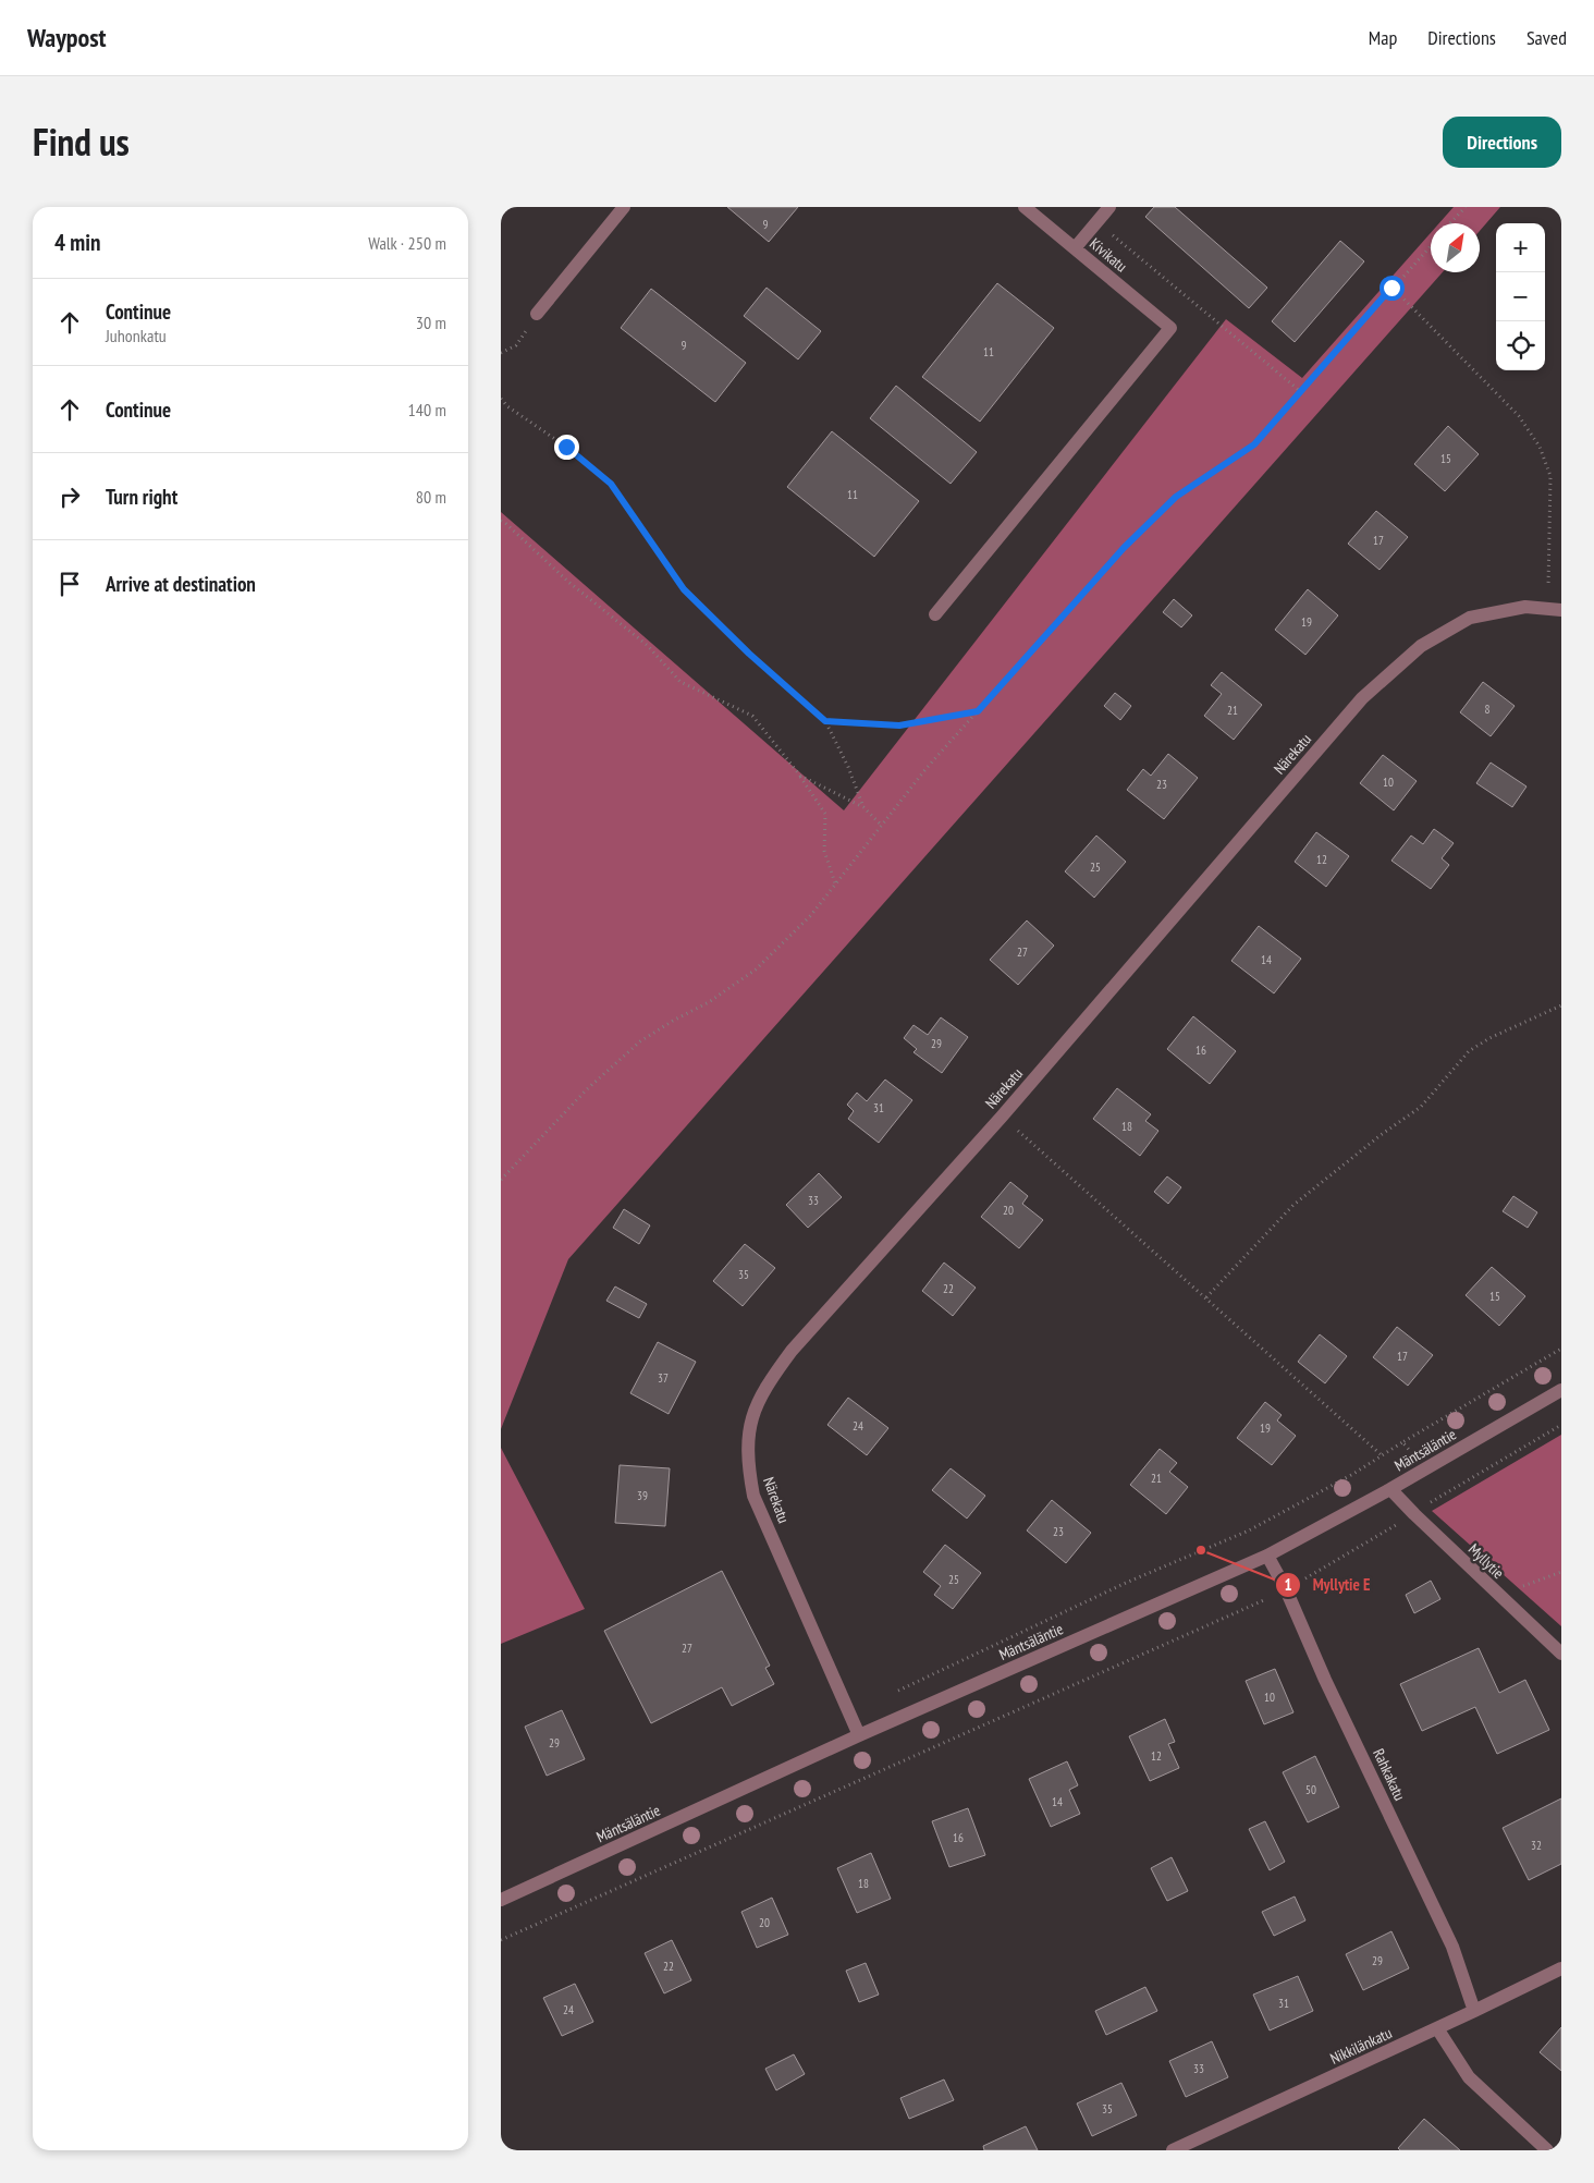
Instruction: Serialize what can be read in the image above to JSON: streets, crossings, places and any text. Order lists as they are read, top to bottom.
{
  "streets": {
    "street": [
      "Kivikatu",
      "Närekatu",
      "Mäntsäläntie",
      "Myllytie",
      "Rahkakatu",
      "Nikkilänkatu"
    ]
  },
  "crossings": [
    ["Närekatu", "Mäntsäläntie"],
    ["Mäntsäläntie", "Myllytie"],
    ["Mäntsäläntie", "Rahkakatu"],
    ["Rahkakatu", "Nikkilänkatu"]
  ],
  "places": ["Myllytie E"],
  "house_numbers": [
    "9",
    "9",
    "11",
    "15",
    "11",
    "17",
    "19",
    "8",
    "21",
    "10",
    "23",
    "12",
    "25",
    "27",
    "14",
    "29",
    "16",
    "31",
    "18",
    "33",
    "20",
    "35",
    "22",
    "15",
    "17",
    "37",
    "24",
    "19",
    "21",
    "39",
    "23",
    "25",
    "27",
    "10",
    "29",
    "12",
    "50",
    "14",
    "16",
    "32",
    "18",
    "20",
    "29",
    "22",
    "31",
    "24",
    "33",
    "35"
  ],
  "north": "top right",
  "page": {
    "header": "Waypost",
    "nav": ["Map", "Directions", "Saved"],
    "title": "Find us",
    "buttons": "Directions",
    "heading": ["4 min", "Walk · 250 m"],
    "map_buttons": ["+", "−"],
    "list": [
      ["Continue", "Juhonkatu", "30 m"],
      ["Continue", "140 m"],
      ["Turn right", "80 m"],
      "Arrive at destination"
    ]
  }
}
